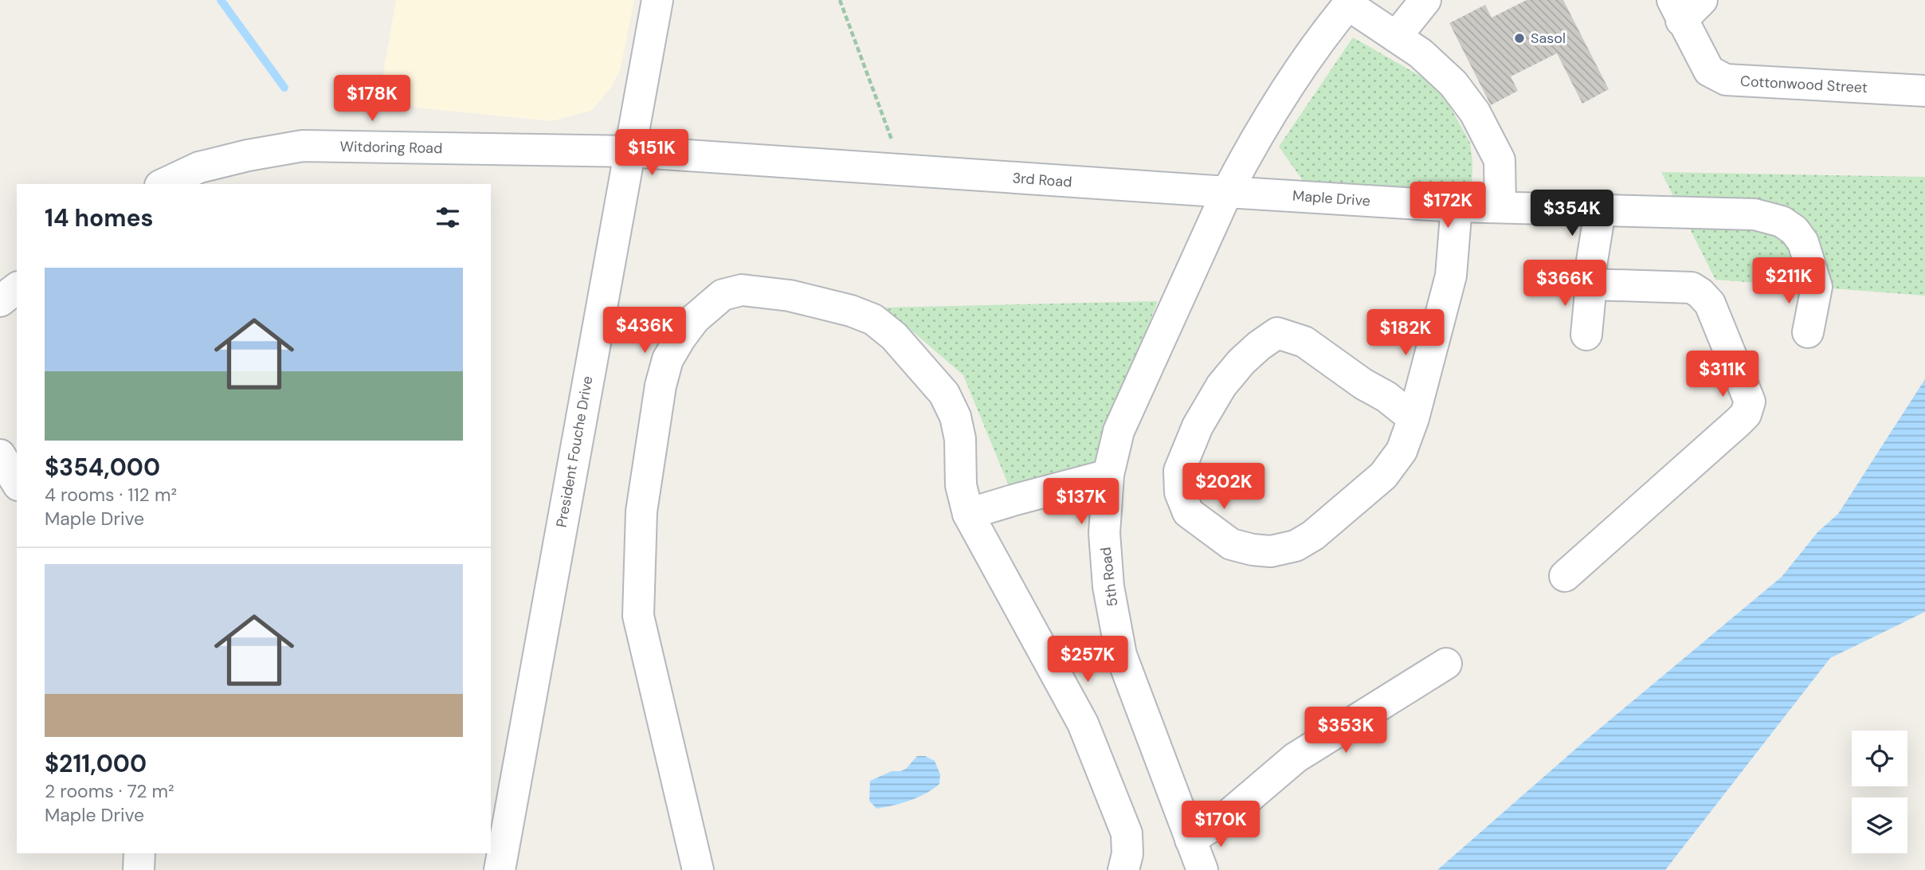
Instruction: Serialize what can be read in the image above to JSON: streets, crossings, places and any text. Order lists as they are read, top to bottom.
{
  "streets": {
    "street": [
      "Cottonwood Street",
      "Witdoring Road",
      "3rd Road",
      "Maple Drive",
      "President Fouche Drive",
      "5th Road"
    ]
  },
  "crossings": [
    ["Witdoring Road", "3rd Road"],
    ["Witdoring Road", "President Fouche Drive"],
    ["3rd Road", "Maple Drive"],
    ["3rd Road", "President Fouche Drive"],
    ["3rd Road", "5th Road"],
    ["Maple Drive", "5th Road"]
  ],
  "places": ["Sasol"],
  "page": {
    "price": [
      "$178K",
      "$151K",
      "$172K",
      "$354K",
      "$211K",
      "$366K",
      "$436K",
      "$182K",
      "$311K",
      "$202K",
      "$137K",
      "$257K",
      "$353K",
      "$170K"
    ],
    "heading": "14 homes",
    "list": [
      {
        "name": "$354,000",
        "note": "4 rooms · 112 m² · Maple Drive"
      },
      {
        "name": "$211,000",
        "note": "2 rooms · 72 m² · Maple Drive"
      }
    ]
  }
}
